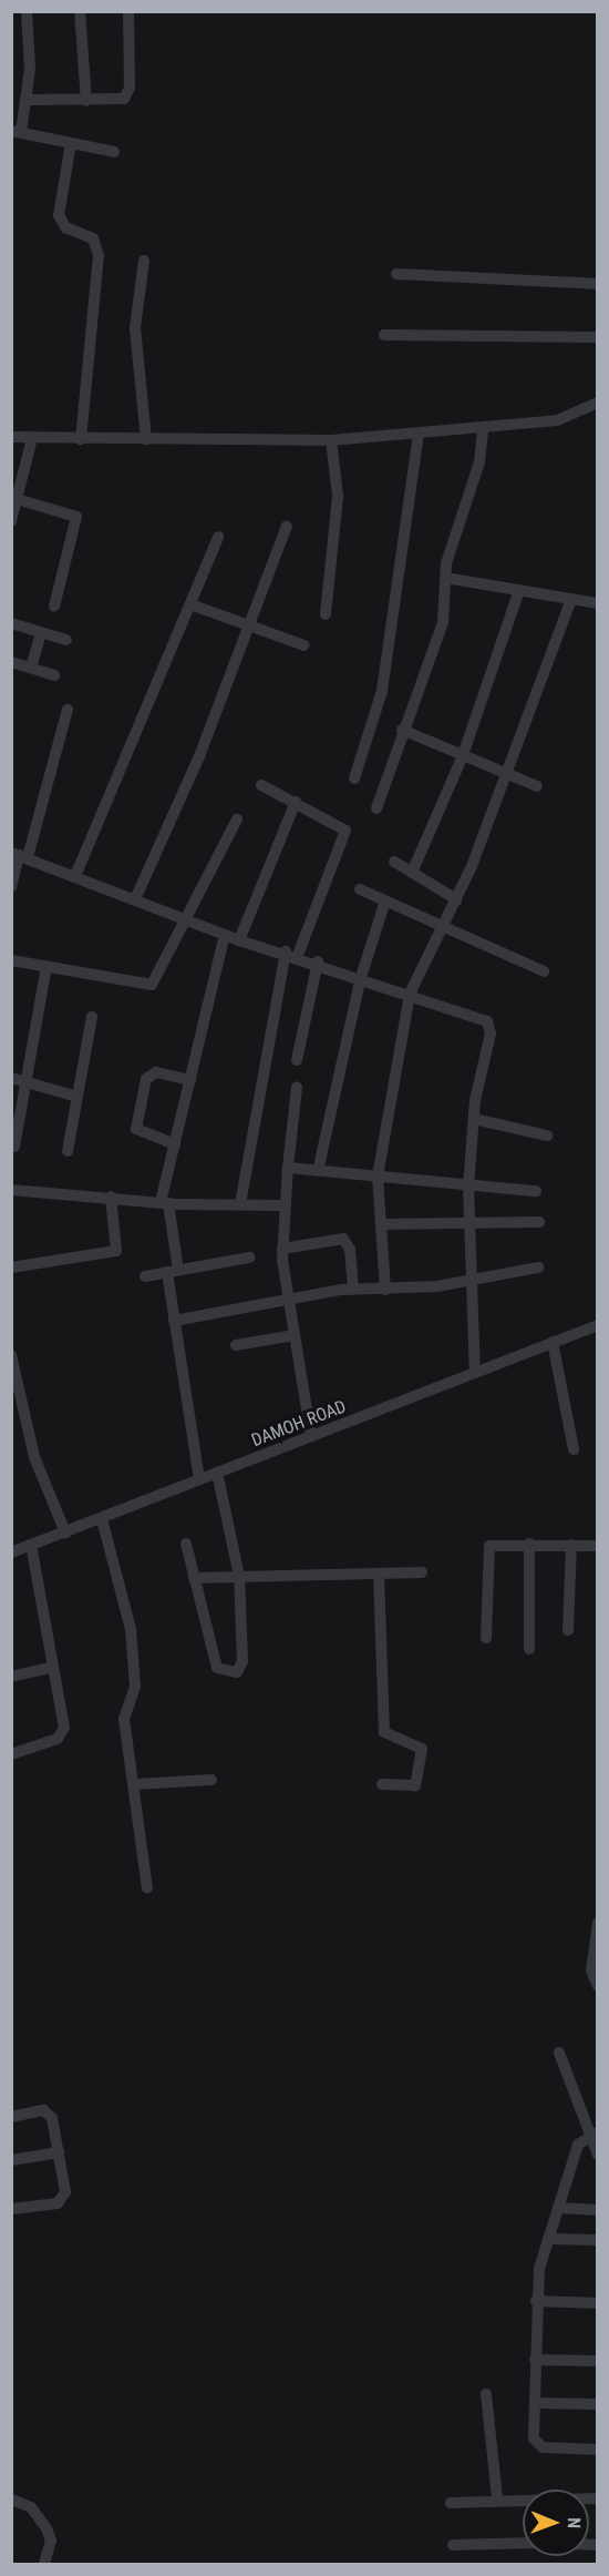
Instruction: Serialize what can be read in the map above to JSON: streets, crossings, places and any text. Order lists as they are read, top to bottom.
{
  "streets": {
    "street": ["DAMOH ROAD"]
  },
  "north": "right"
}
